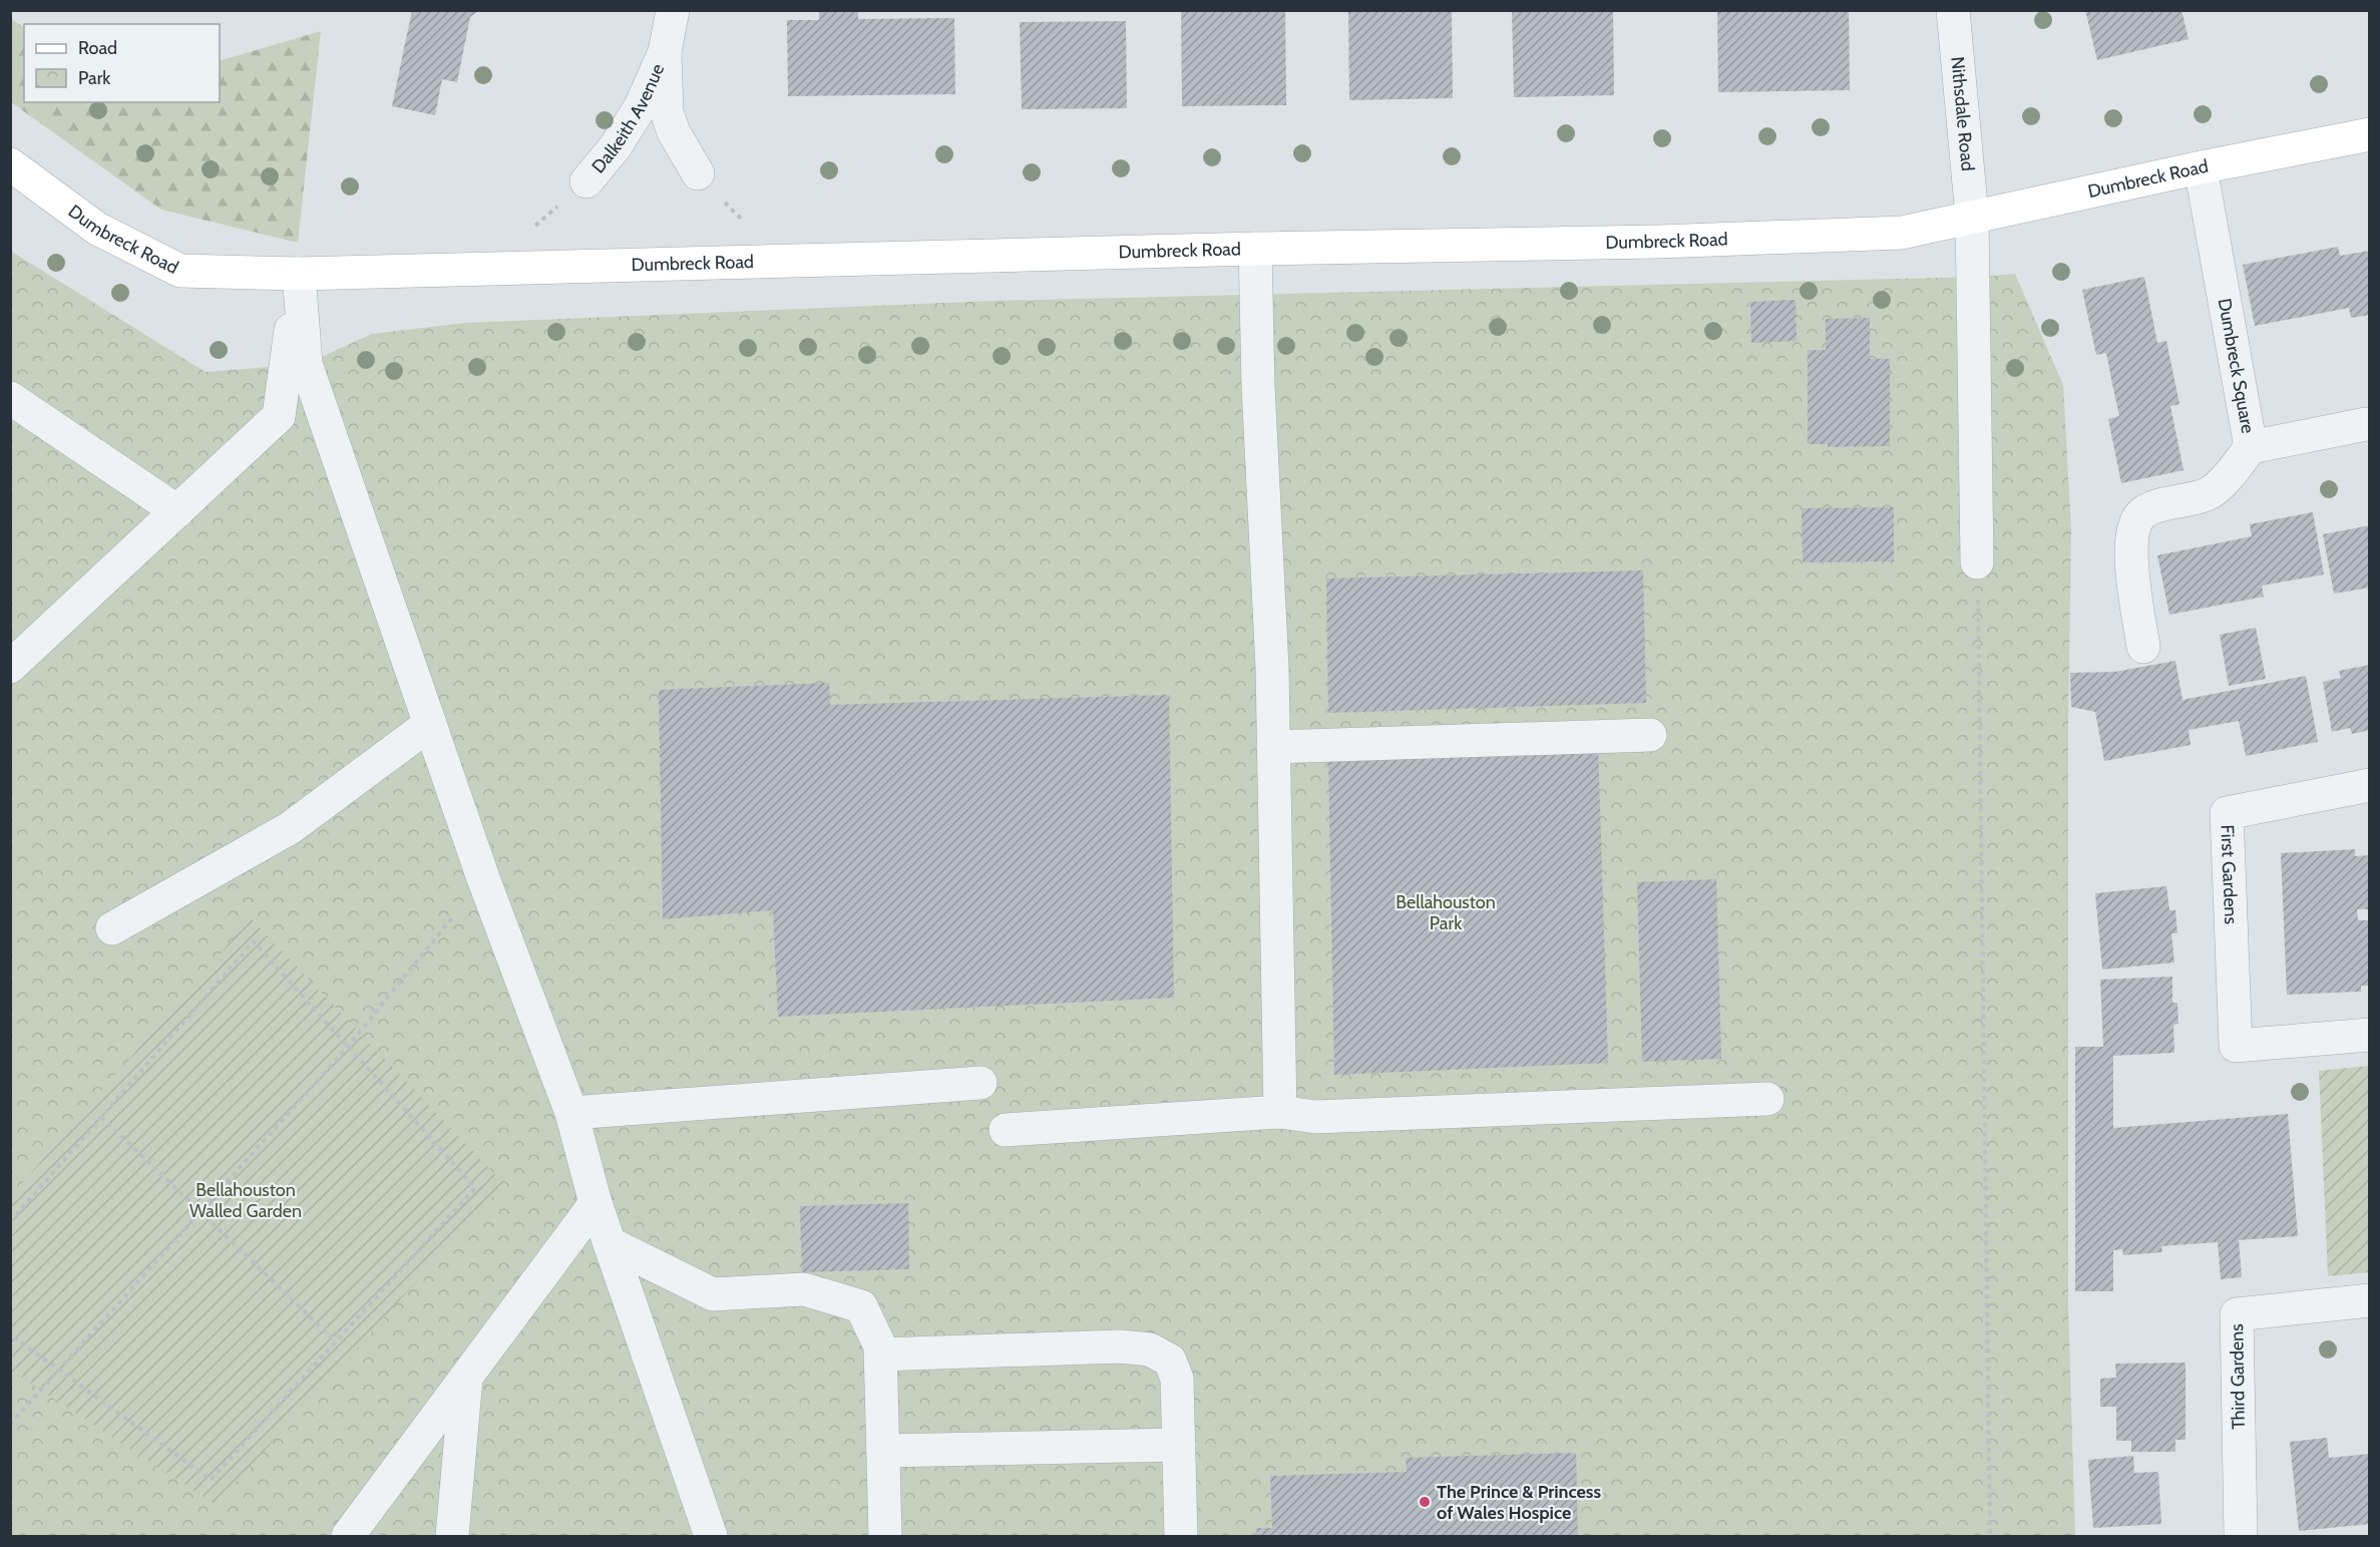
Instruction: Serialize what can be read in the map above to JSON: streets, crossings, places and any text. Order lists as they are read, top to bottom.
{
  "streets": {
    "main road": ["Dumbreck Road"],
    "street": [
      "Nithsdale Road",
      "Dalkeith Avenue",
      "Dumbreck Square",
      "First Gardens",
      "Third Gardens"
    ]
  },
  "crossings": [
    ["Nithsdale Road", "Dumbreck Road"],
    ["Dumbreck Road", "Dumbreck Square"]
  ],
  "parks": ["Bellahouston Park", "Bellahouston Walled Garden"],
  "places": ["The Prince & Princess of Wales Hospice"],
  "legend": ["Road", "Park"]
}
